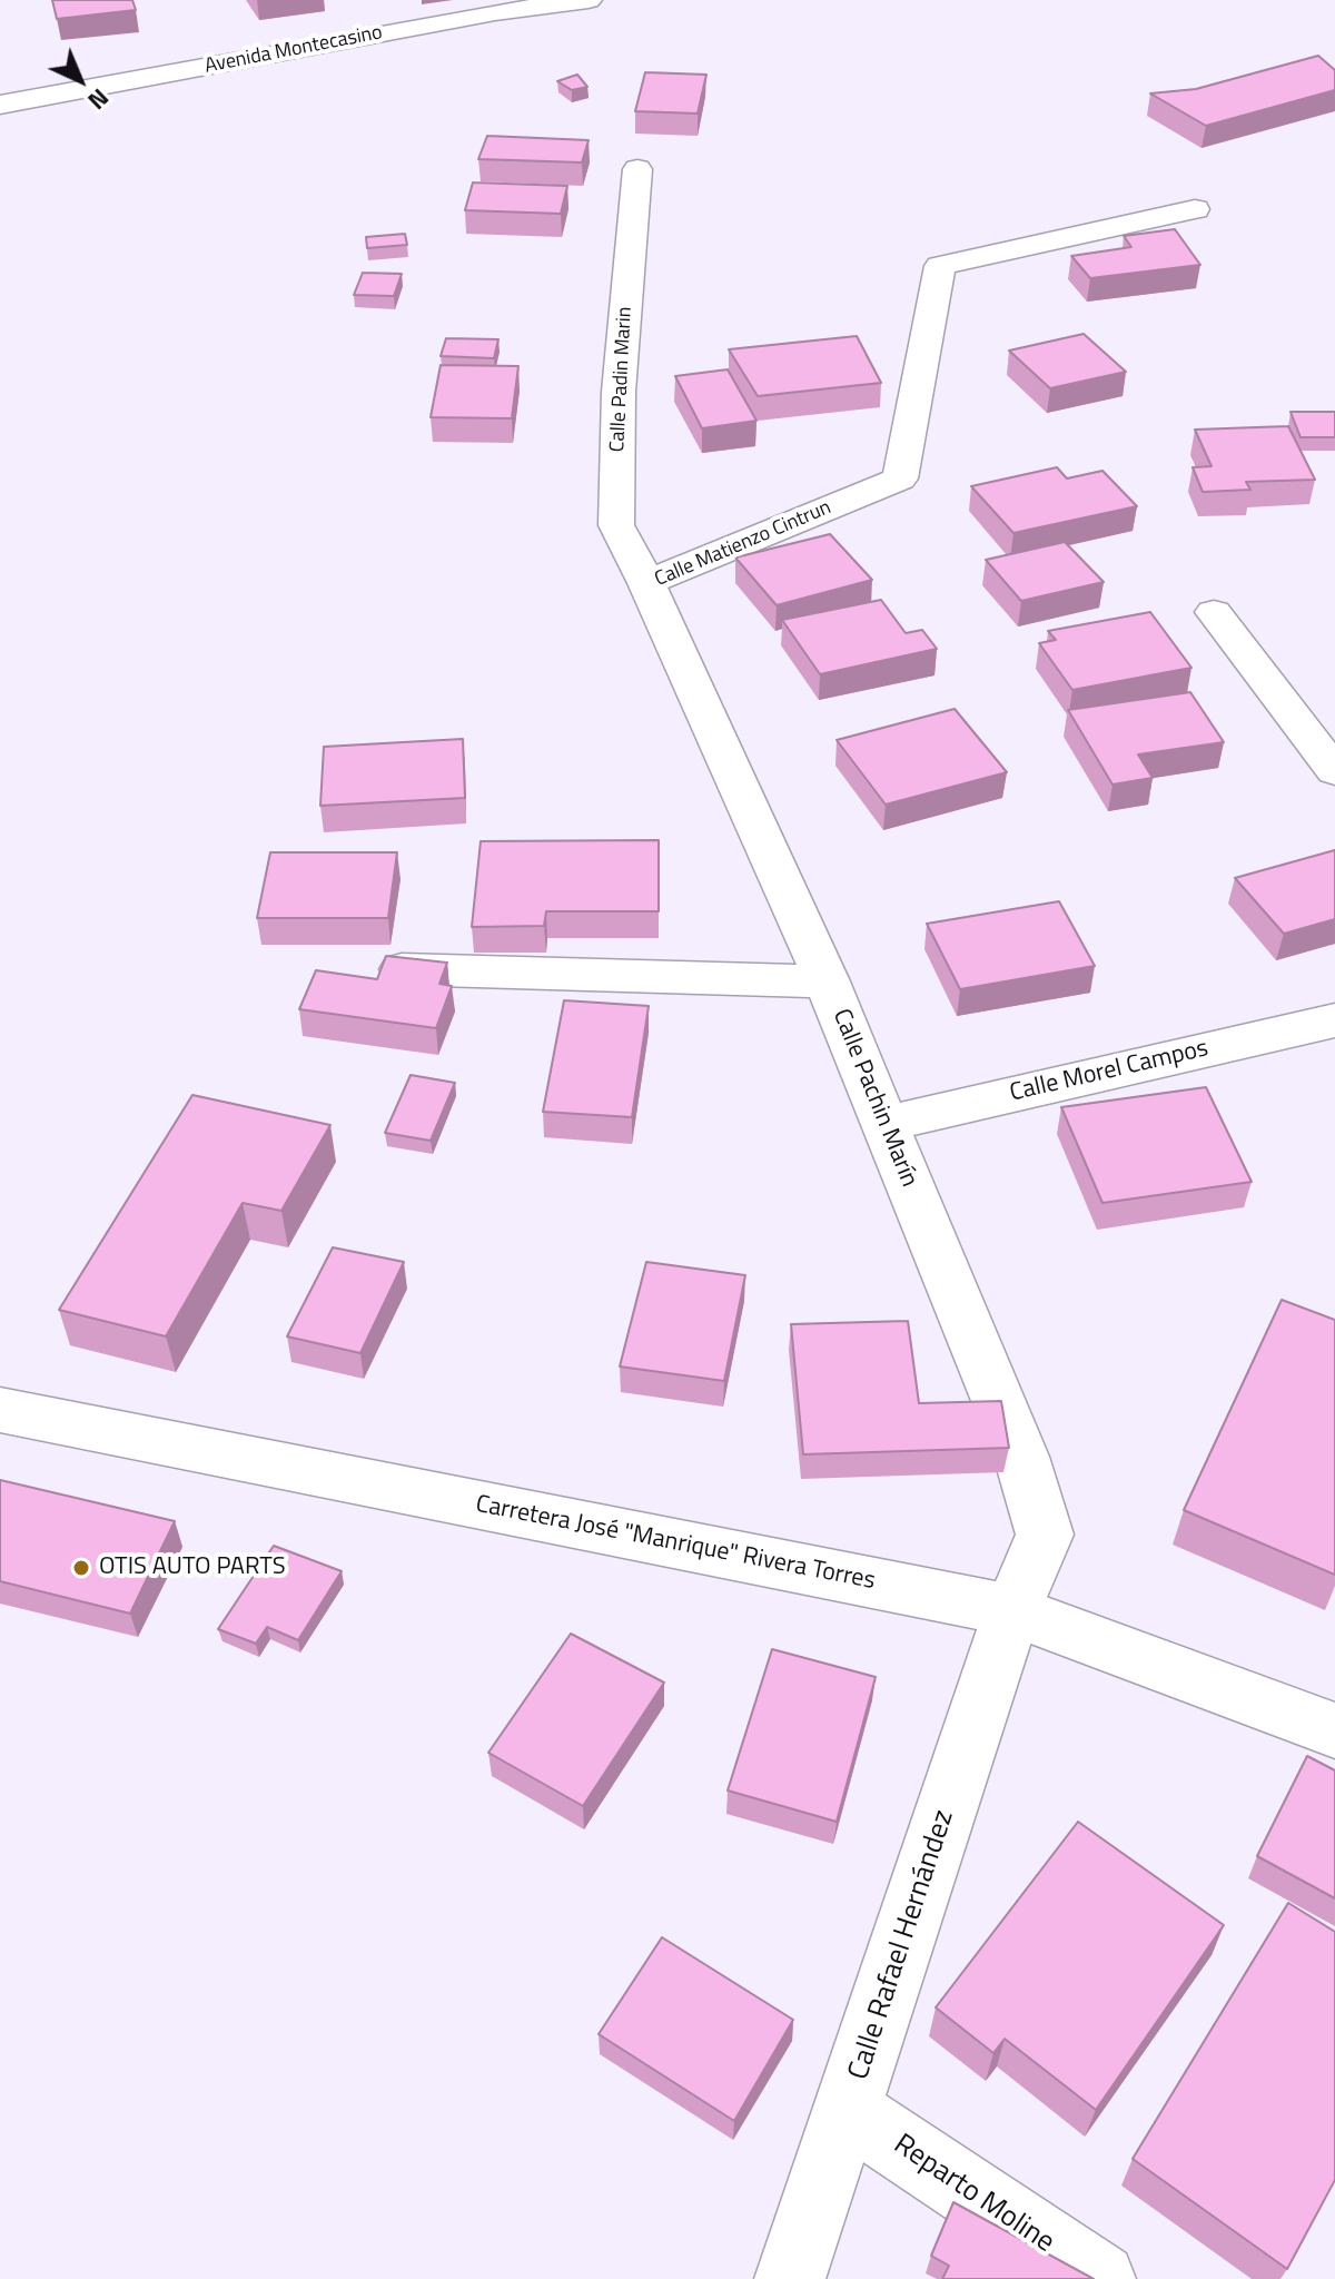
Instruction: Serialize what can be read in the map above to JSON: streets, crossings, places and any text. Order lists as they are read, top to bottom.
{
  "streets": {
    "street": [
      "Avenida Montecasino",
      "Calle Padin Marin",
      "Calle Matienzo Cintrun",
      "Calle Morel Campos",
      "Calle Pachin Marín",
      "Carretera José \"Manrique\" Rivera Torres",
      "Calle Rafael Hernández",
      "Reparto Moline"
    ]
  },
  "crossings": [
    ["Calle Padin Marin", "Calle Matienzo Cintrun"],
    ["Calle Matienzo Cintrun", "Calle Pachin Marín"],
    ["Calle Morel Campos", "Calle Pachin Marín"],
    ["Calle Pachin Marín", "Carretera José \"Manrique\" Rivera Torres"],
    ["Calle Pachin Marín", "Calle Rafael Hernández"],
    ["Carretera José \"Manrique\" Rivera Torres", "Calle Rafael Hernández"],
    ["Calle Rafael Hernández", "Reparto Moline"]
  ],
  "places": ["OTIS AUTO PARTS"],
  "north": "bottom right"
}
